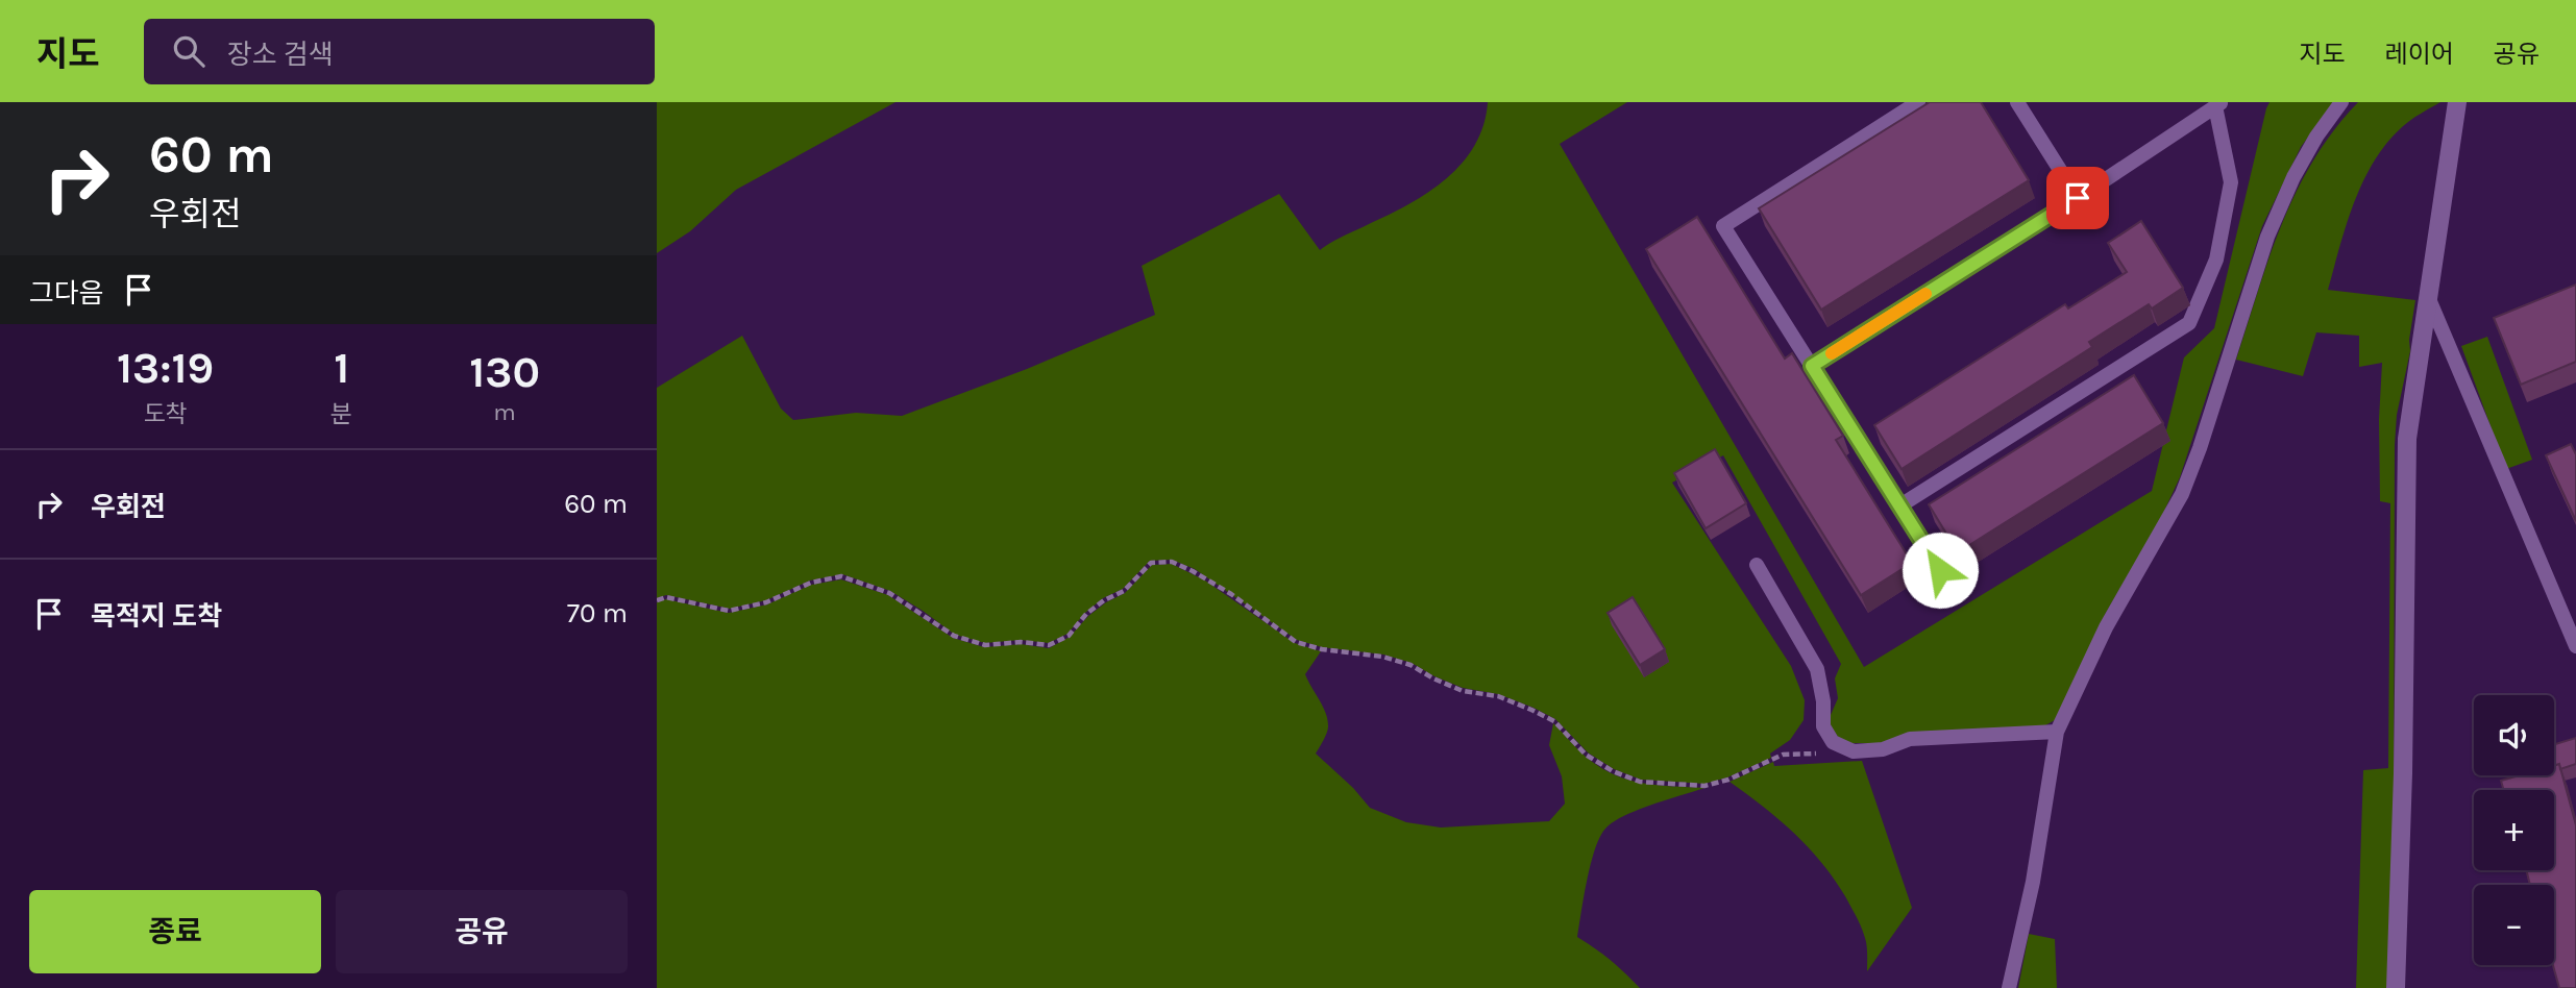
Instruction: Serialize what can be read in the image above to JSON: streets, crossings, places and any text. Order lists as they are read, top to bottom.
{
  "page": {
    "header": "지도",
    "search": "장소 검색",
    "nav": ["지도", "레이어", "공유"],
    "turn": ["60 m", "우회전"],
    "then": "그다음",
    "eta": [
      "13:19",
      "도착",
      "1",
      "분",
      "130",
      "m"
    ],
    "list": [
      {
        "name": "우회전",
        "value": "60 m"
      },
      {
        "name": "목적지 도착",
        "value": "70 m"
      }
    ],
    "map_buttons": ["+", "−"],
    "buttons": ["종료", "공유"]
  }
}
